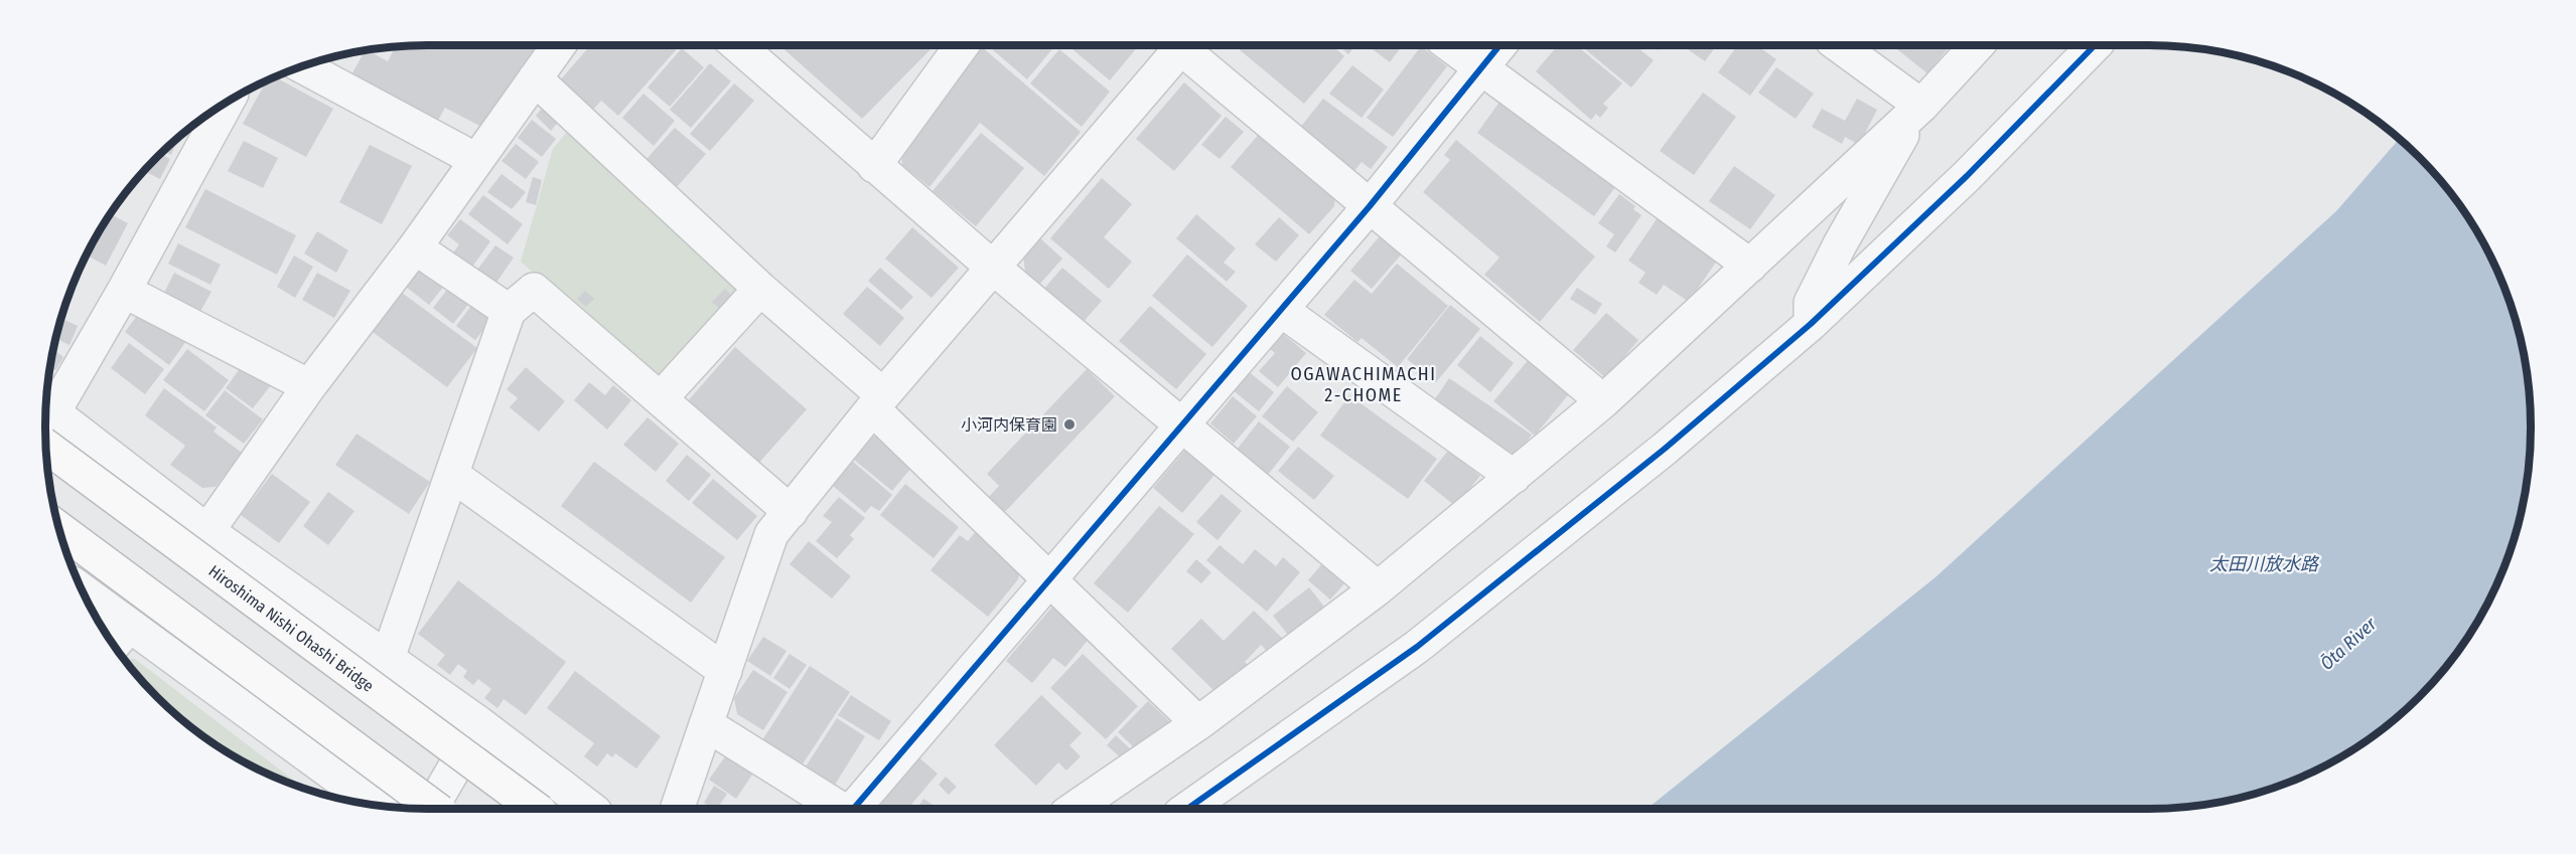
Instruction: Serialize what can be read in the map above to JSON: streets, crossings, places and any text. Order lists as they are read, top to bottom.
{
  "streets": {
    "highway": ["Hiroshima Nishi Ohashi Bridge"]
  },
  "districts": ["OGAWACHIMACHI 2-CHOME"],
  "water": ["太田川放水路", "Ōta River"],
  "places": ["小河内保育園"]
}
